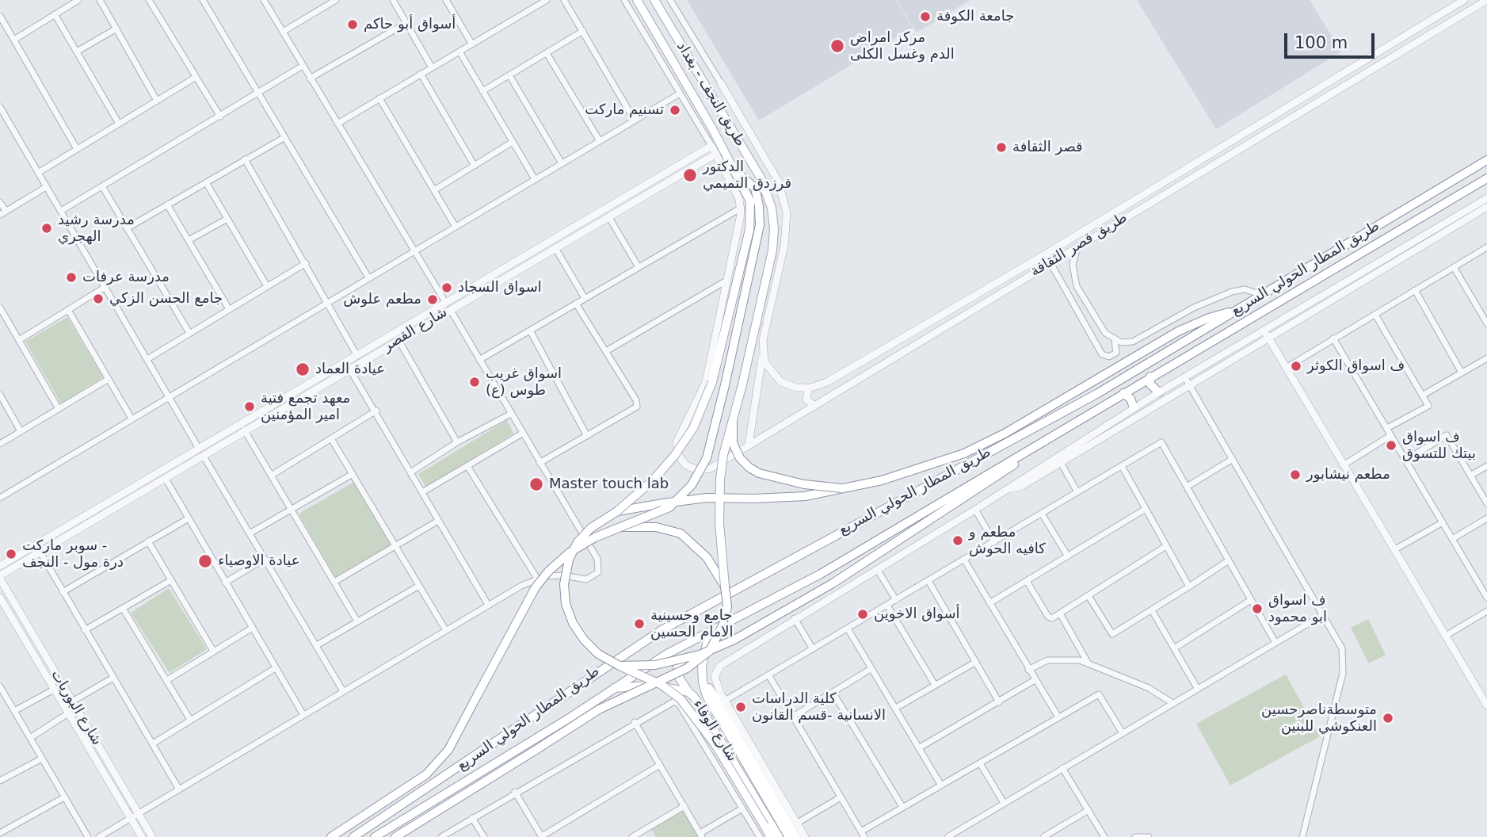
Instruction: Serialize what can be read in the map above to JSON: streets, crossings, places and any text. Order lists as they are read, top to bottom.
{
  "streets": {
    "main road": ["طريق النجف - بغداد", "طريق المطار الحولي السريع", "شارع الوفاء"],
    "street": ["طريق قصر الثقافة", "شارع القصر", "شارع البوريات"]
  },
  "crossings": [
    ["طريق المطار الحولي السريع", "شارع الوفاء"],
    ["شارع القصر", "شارع البوريات"]
  ],
  "places": [
    "جامعة الكوفة",
    "أسواق أبو حاكم",
    "مركز امراض الدم وغسل الكلى",
    "تسنيم ماركت",
    "قصر الثقافة",
    "الدكتور فرزدق التميمي",
    "مدرسة رشيد الهجري",
    "مدرسة عرفات",
    "اسواق السجاد",
    "جامع الحسن الزكي",
    "مطعم علوش",
    "ف اسواق الكوثر",
    "عيادة العماد",
    "اسواق غريب طوس (ع)",
    "معهد تجمع فتية امير المؤمنين",
    "ف اسواق بيتك للتسوق",
    "مطعم نيشابور",
    "Master touch lab",
    "مطعم و كافيه الحوش",
    "سوبر ماركت - درة مول - النجف",
    "عيادة الاوصياء",
    "ف اسواق ابو محمود",
    "أسواق الاخوين",
    "جامع وحسينية الامام الحسين",
    "كلية الدراسات الانسانية -قسم القانون",
    "متوسطةناصرحسين العنكوشي للبنين"
  ],
  "scale_bar": "100 m"
}
